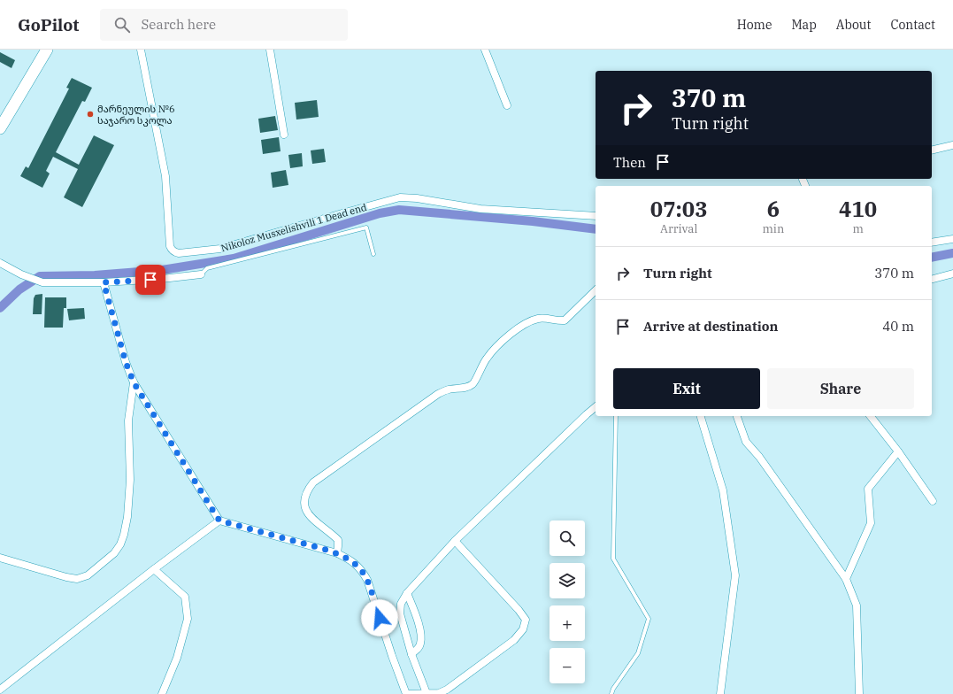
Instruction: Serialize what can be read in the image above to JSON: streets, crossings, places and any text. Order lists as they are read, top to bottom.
{
  "streets": {
    "street": ["Nikoloz Musxelishvili 1 Dead end"]
  },
  "places": ["მარნეულის №6 საჯარო სკოლა"],
  "page": {
    "header": "GoPilot",
    "search": "Search here",
    "nav": [
      "Home",
      "Map",
      "About",
      "Contact"
    ],
    "turn": ["370 m", "Turn right"],
    "then": "Then",
    "eta": [
      "07:03",
      "Arrival",
      "6",
      "min",
      "410",
      "m"
    ],
    "list": [
      {
        "name": "Turn right",
        "value": "370 m"
      },
      {
        "name": "Arrive at destination",
        "value": "40 m"
      }
    ],
    "buttons": ["Exit", "Share"],
    "map_buttons": ["+", "−"]
  }
}
